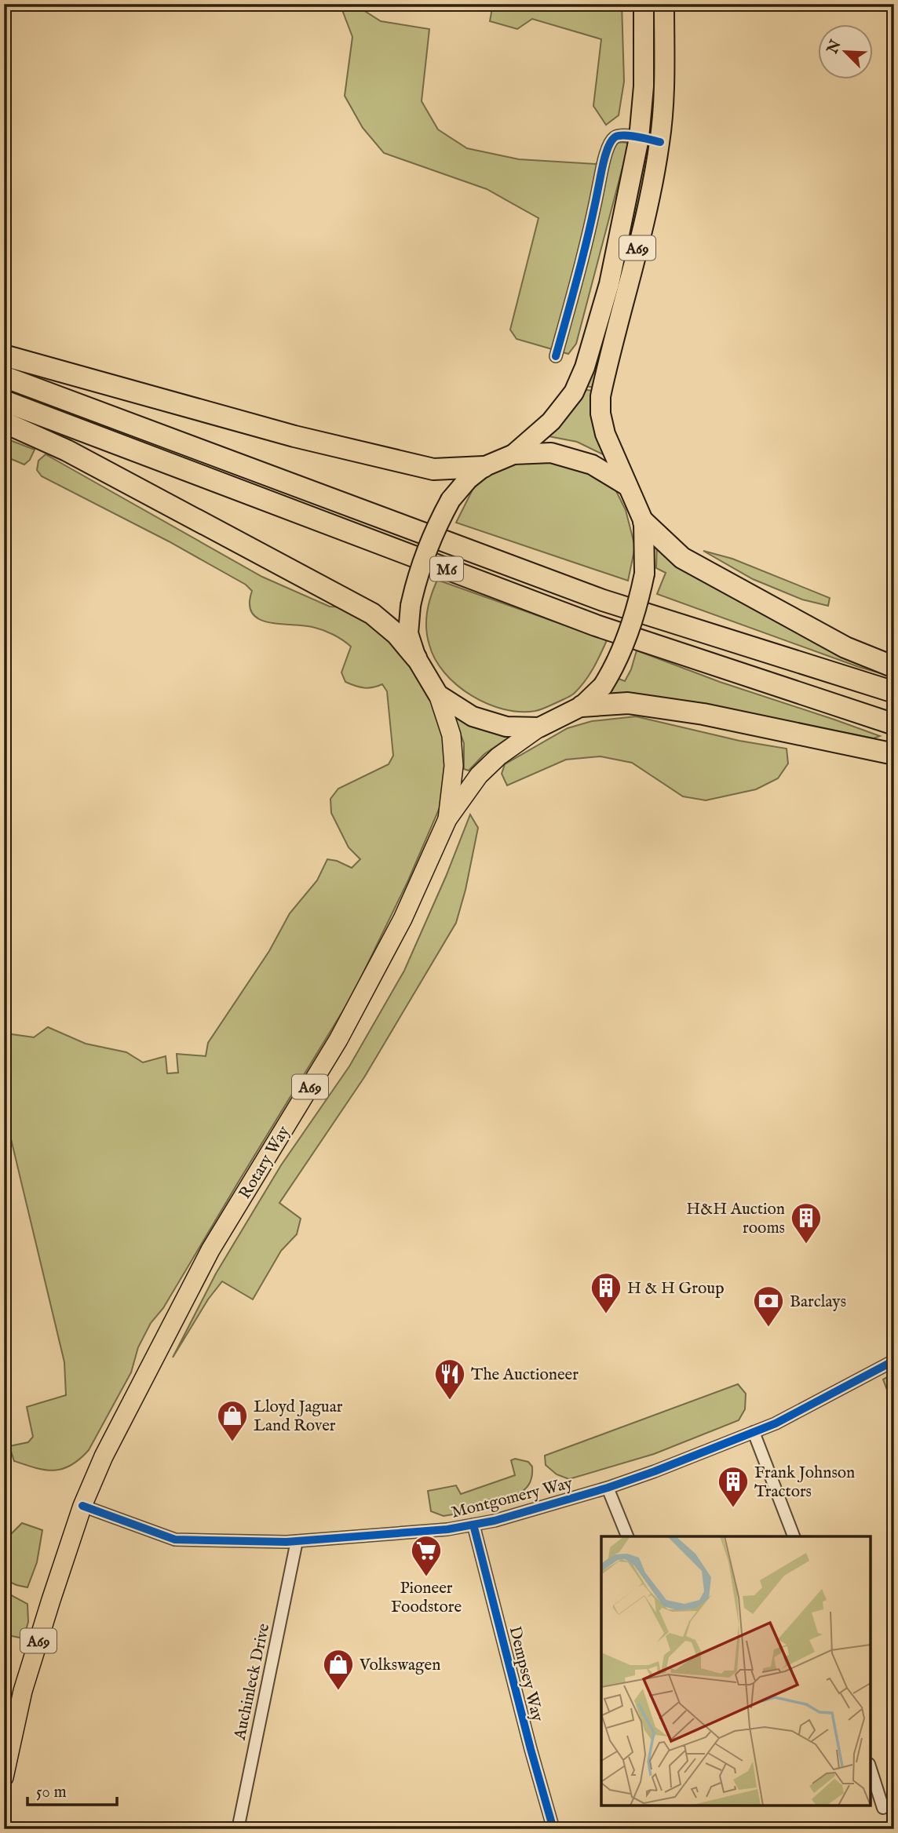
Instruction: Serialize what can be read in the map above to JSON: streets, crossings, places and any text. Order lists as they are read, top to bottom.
{
  "streets": {
    "highway": ["A69", "M6"],
    "main road": ["Rotary Way"],
    "street": ["Montgomery Way", "Dempsey Way", "Auchinleck Drive"]
  },
  "crossings": [
    ["A69", "Rotary Way"],
    ["A69", "Montgomery Way"],
    ["Rotary Way", "Montgomery Way"],
    ["Montgomery Way", "Dempsey Way"],
    ["Montgomery Way", "Auchinleck Drive"]
  ],
  "places": {
    "building": ["H&H Auction rooms", "H & H Group", "Frank Johnson Tractors"],
    "bank": ["Barclays"],
    "restaurant": ["The Auctioneer"],
    "shop": ["Lloyd Jaguar Land Rover", "Volkswagen"],
    "supermarket": ["Pioneer Foodstore"]
  },
  "scale_bar": "50 m",
  "north": "top left"
}
